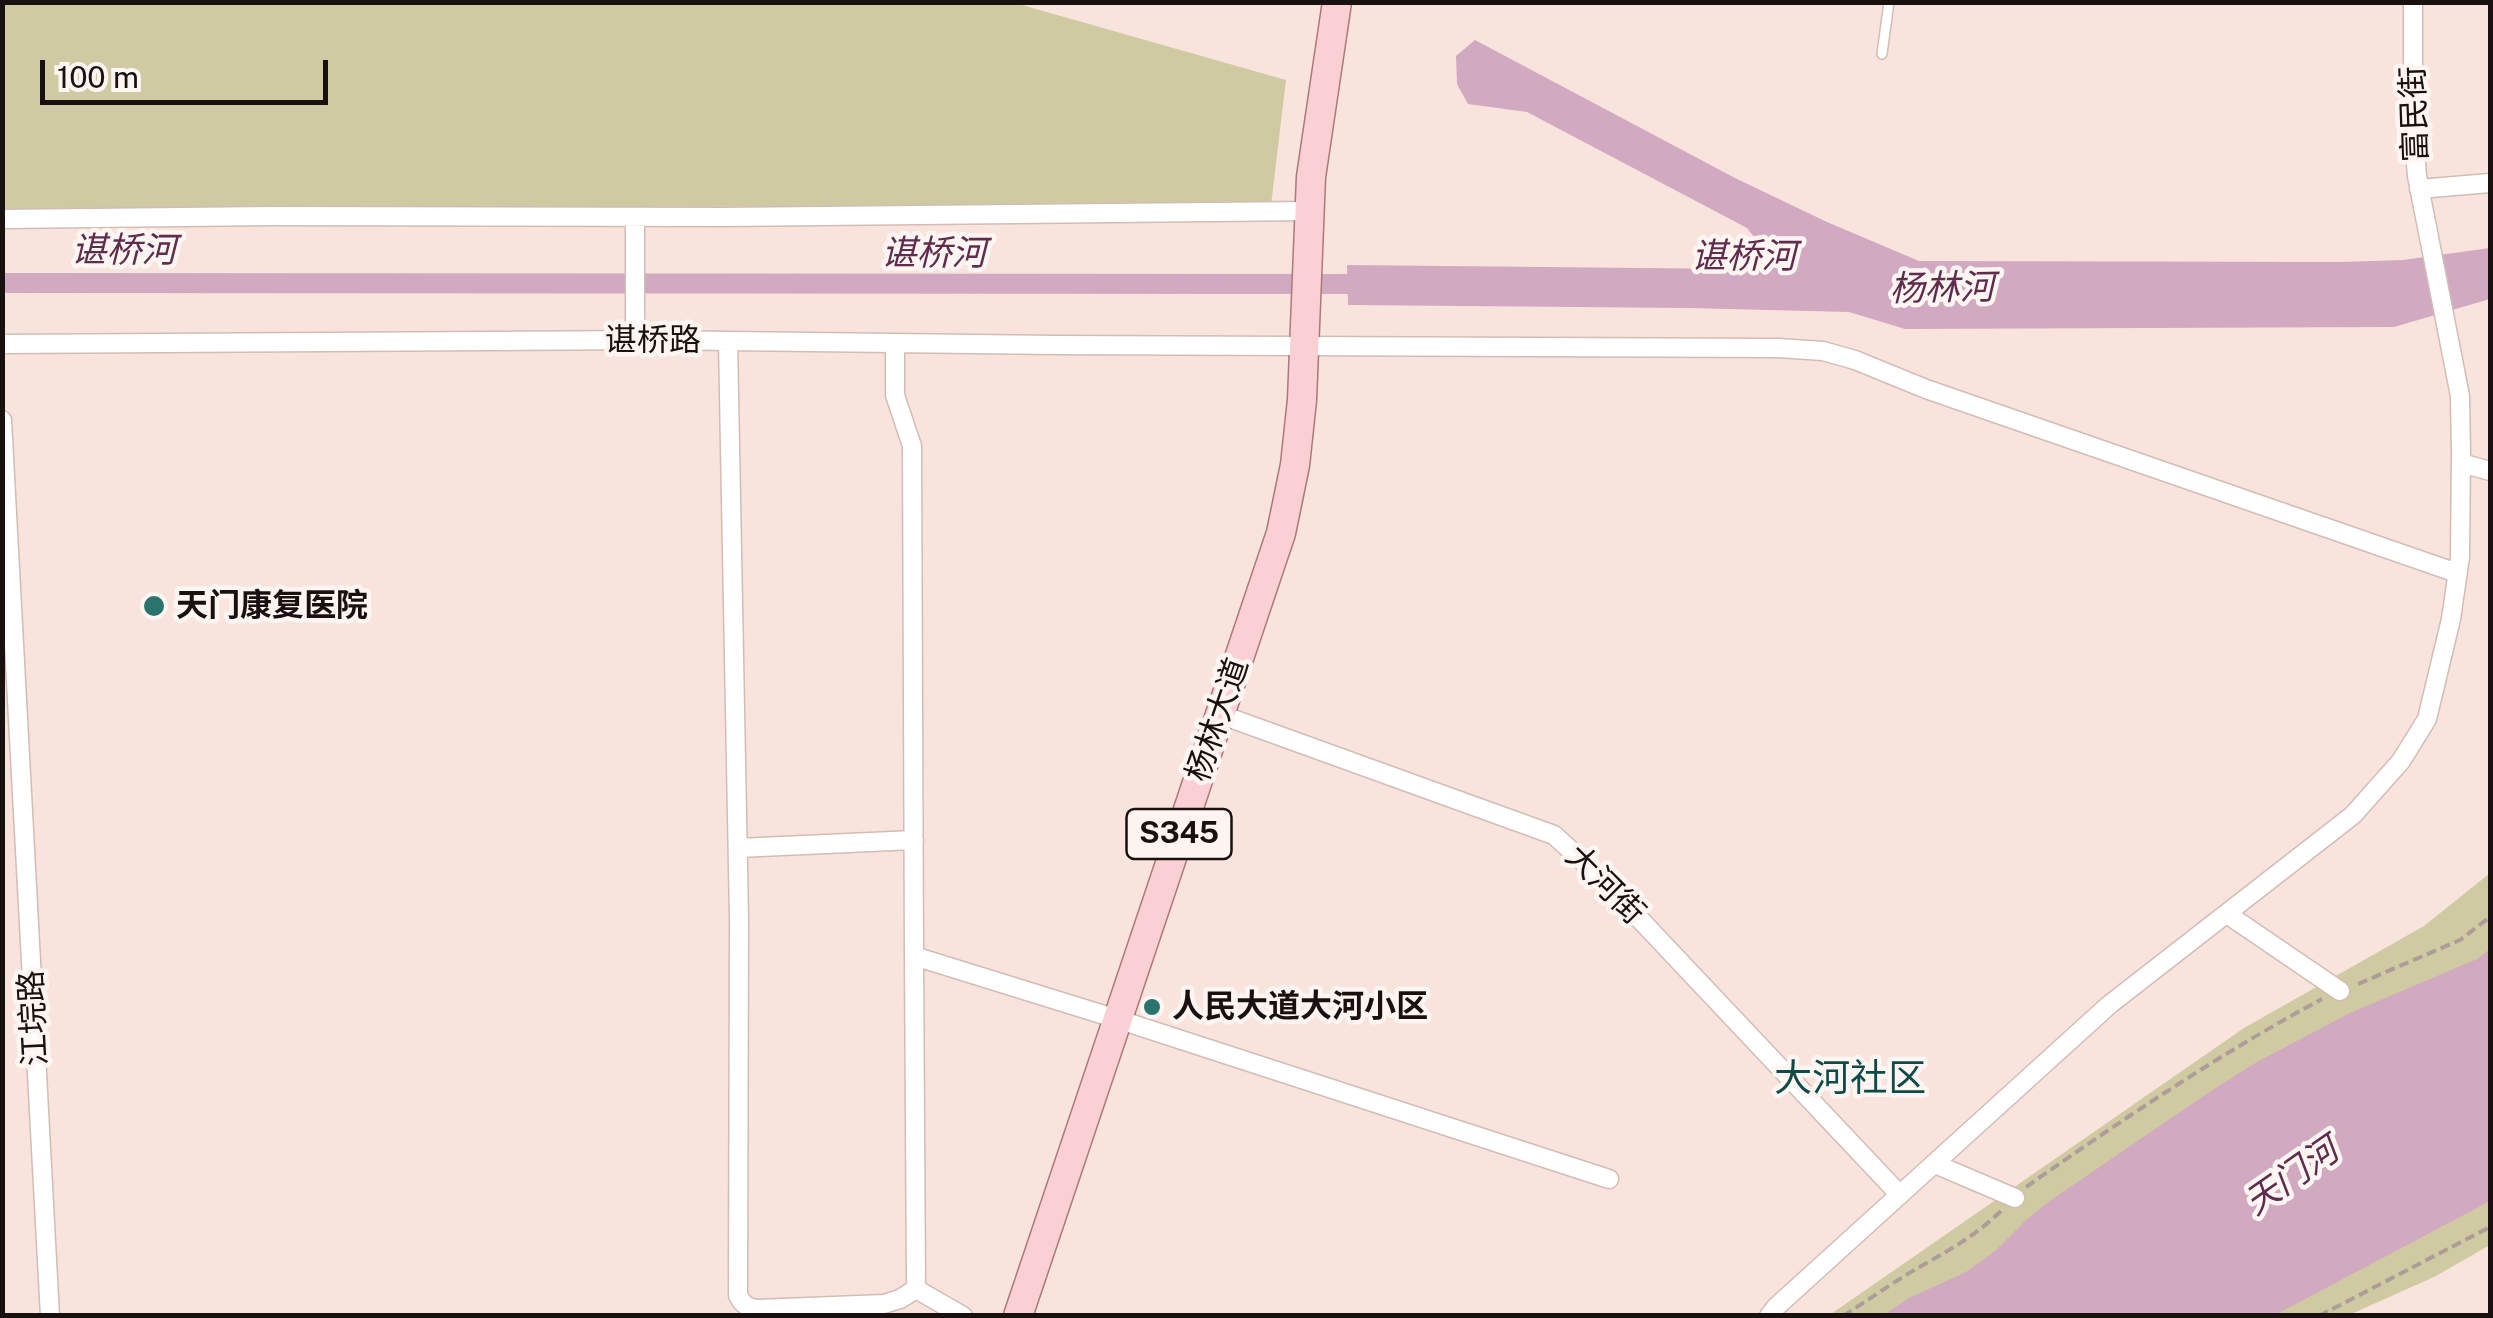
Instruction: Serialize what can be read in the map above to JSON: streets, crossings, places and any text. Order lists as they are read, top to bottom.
{
  "streets": {
    "main road": ["杨林大道", "S345"],
    "street": [
      "富民街",
      "谌桥路",
      "大河街",
      "江垸路"
    ]
  },
  "crossings": [
    ["富民街", "谌桥路"],
    ["富民街", "大河街"],
    ["谌桥路", "杨林大道"],
    ["谌桥路", "S345"],
    ["杨林大道", "S345"],
    ["杨林大道", "大河街"]
  ],
  "districts": ["大河社区"],
  "water": ["谌桥河", "杨林河", "天门河"],
  "places": ["天门康复医院", "人民大道大河小区"],
  "scale_bar": "100 m"
}
